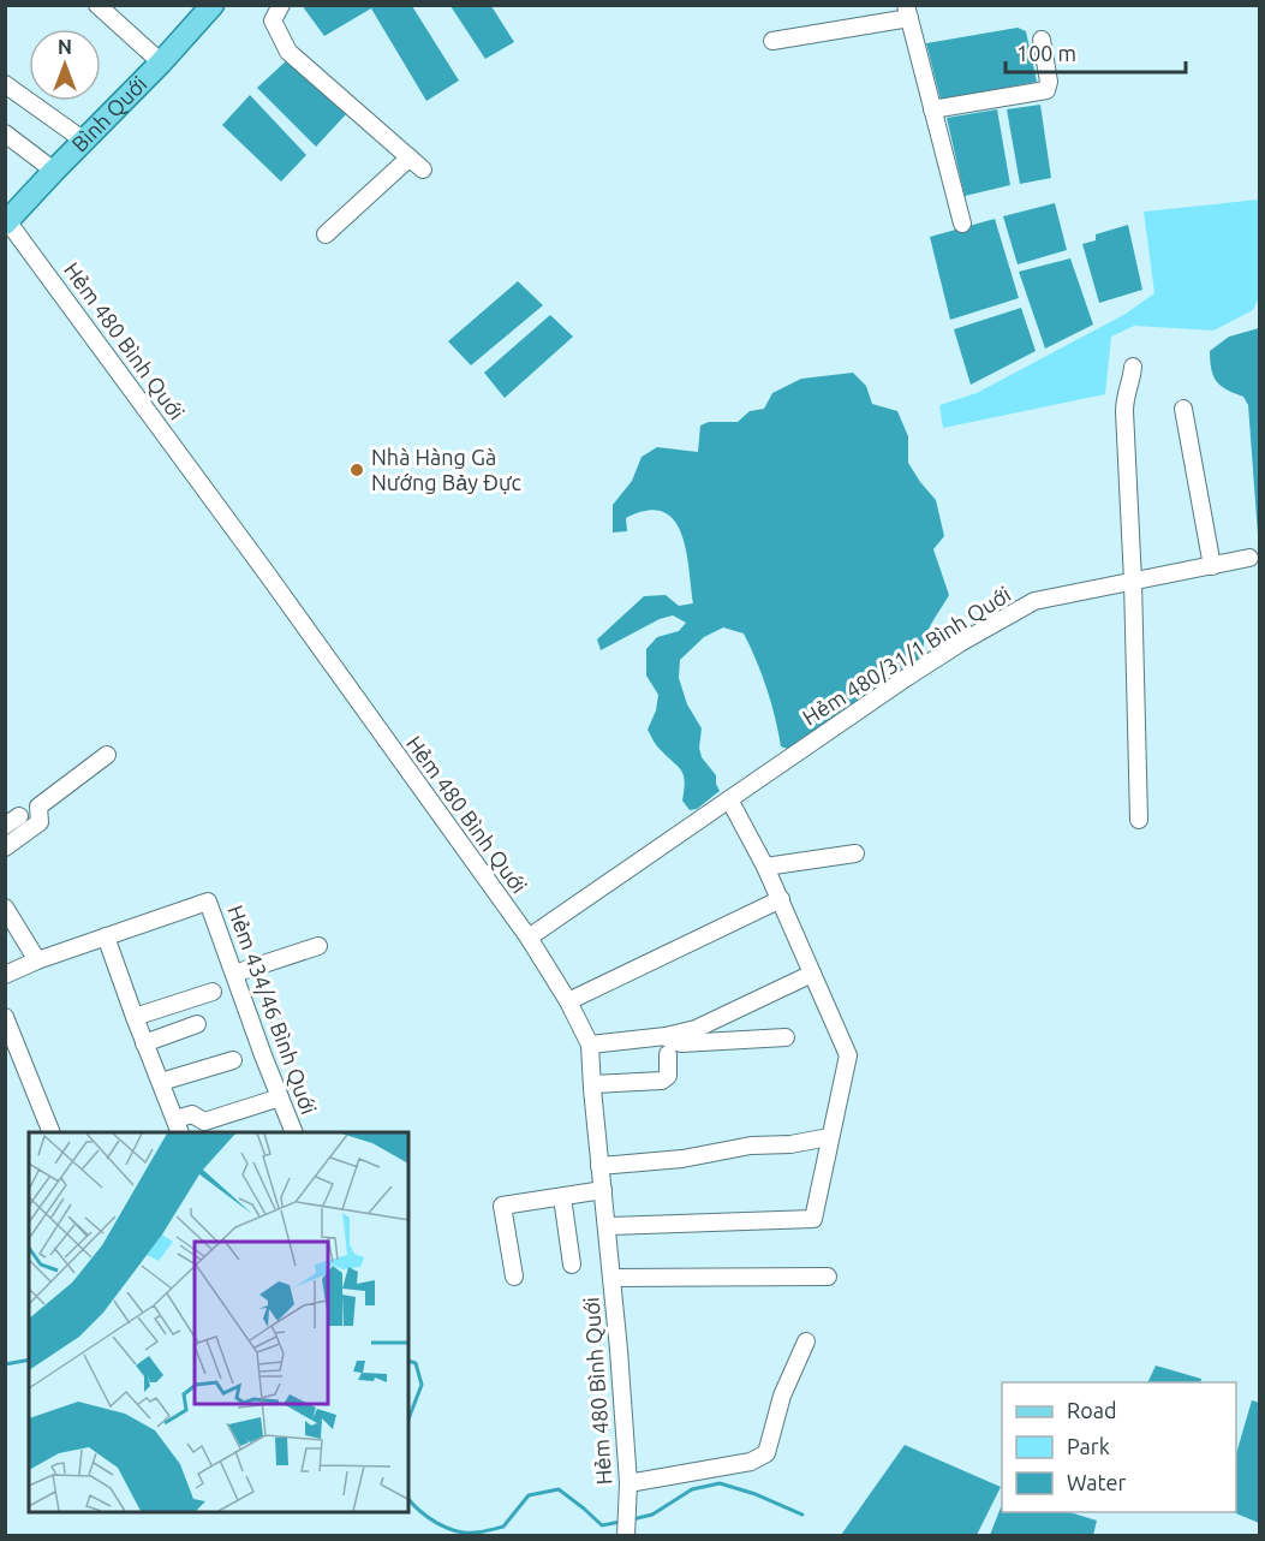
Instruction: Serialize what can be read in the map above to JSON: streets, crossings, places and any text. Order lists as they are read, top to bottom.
{
  "streets": {
    "main road": ["Bình Quới"],
    "street": ["Hẻm 480 Bình Quới", "Hẻm 480/31/1 Bình Quới", "Hẻm 434/46 Bình Quới"]
  },
  "crossings": [
    ["Bình Quới", "Hẻm 480 Bình Quới"],
    ["Hẻm 480 Bình Quới", "Hẻm 480/31/1 Bình Quới"]
  ],
  "places": ["Nhà Hàng Gà Nướng Bảy Đực"],
  "legend": ["Road", "Park", "Water"],
  "scale_bar": "100 m",
  "north": "top"
}
